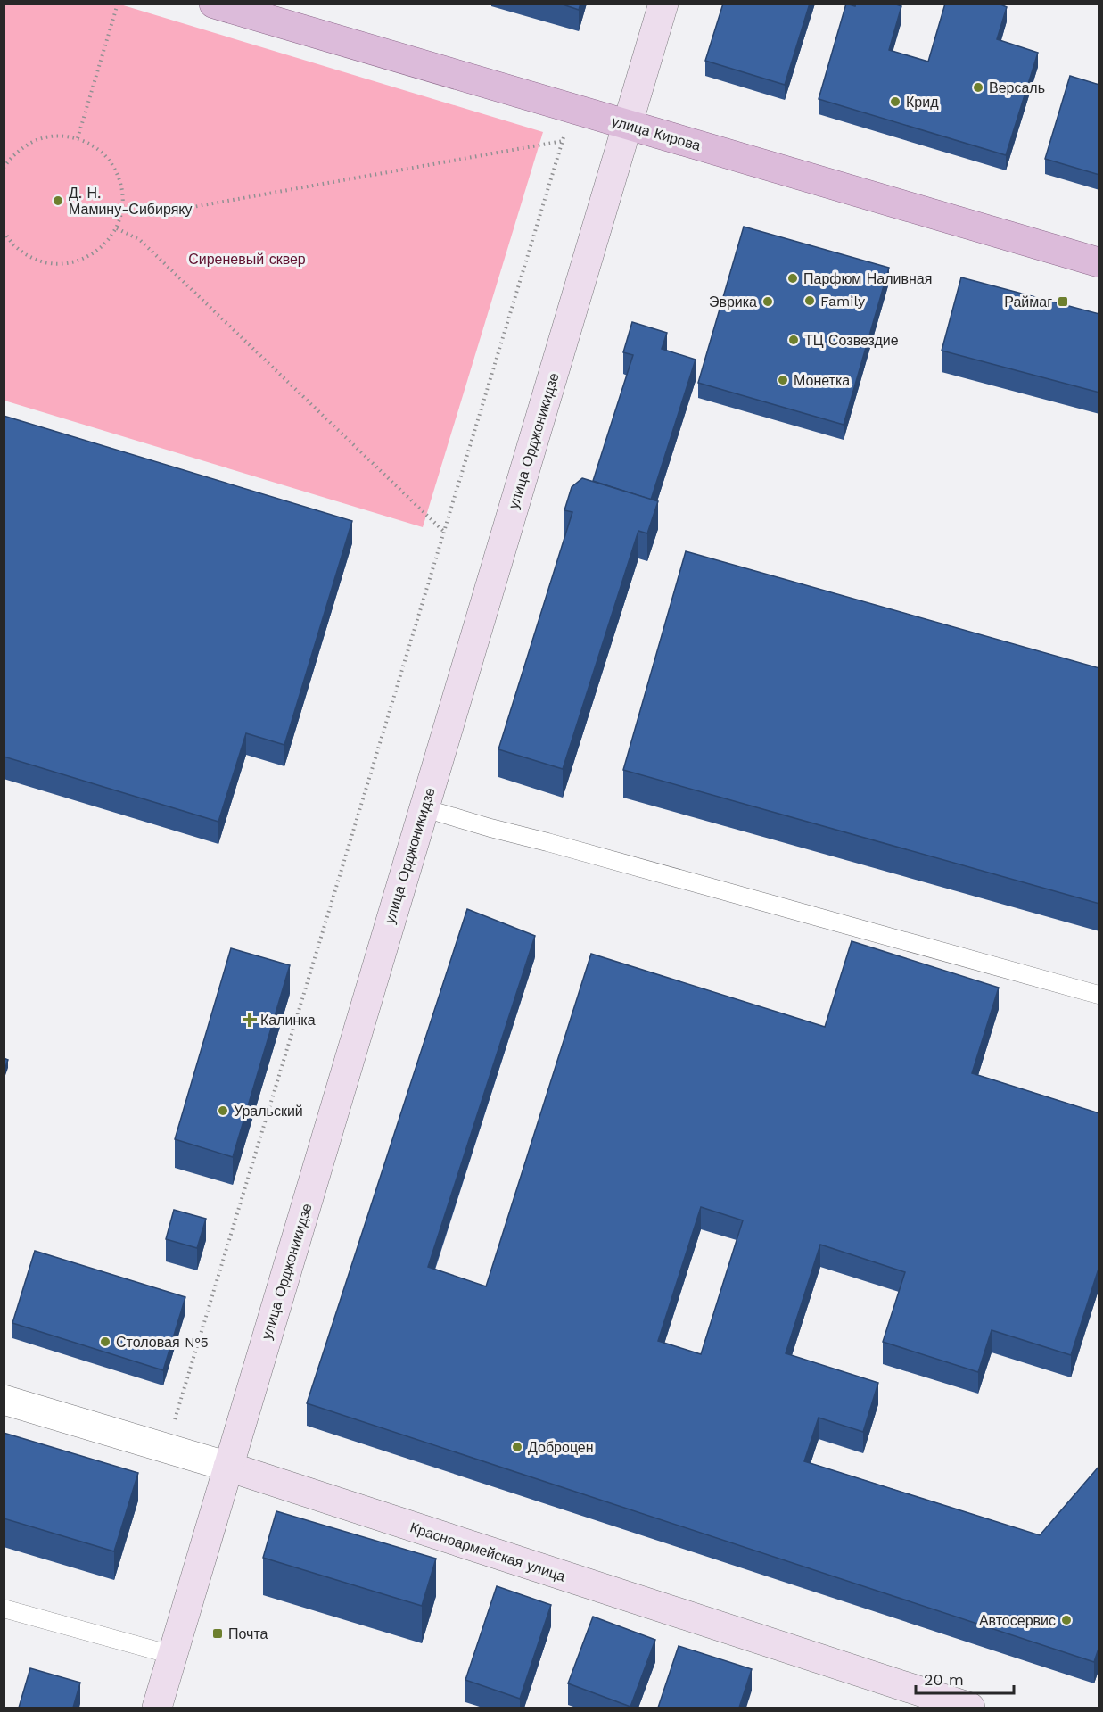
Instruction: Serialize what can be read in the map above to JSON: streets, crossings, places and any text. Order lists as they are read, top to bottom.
{
  "streets": {
    "main road": ["улица Кирова", "улица Орджоникидзе", "Красноармейская улица"]
  },
  "crossings": [
    ["улица Кирова", "улица Орджоникидзе"],
    ["улица Орджоникидзе", "Красноармейская улица"]
  ],
  "parks": ["Сиреневый сквер"],
  "places": {
    "other": [
      "Версаль",
      "Крид",
      "Д. Н. Мамину-Сибиряку",
      "Парфюм Наливная",
      "Family",
      "Эврика",
      "ТЦ Созвездие",
      "Монетка",
      "Уральский",
      "Столовая №5",
      "Доброцен",
      "Автосервис"
    ],
    "transit": ["Раймаг", "Почта"],
    "health": ["Калинка"]
  },
  "scale_bar": "20 m"
}
